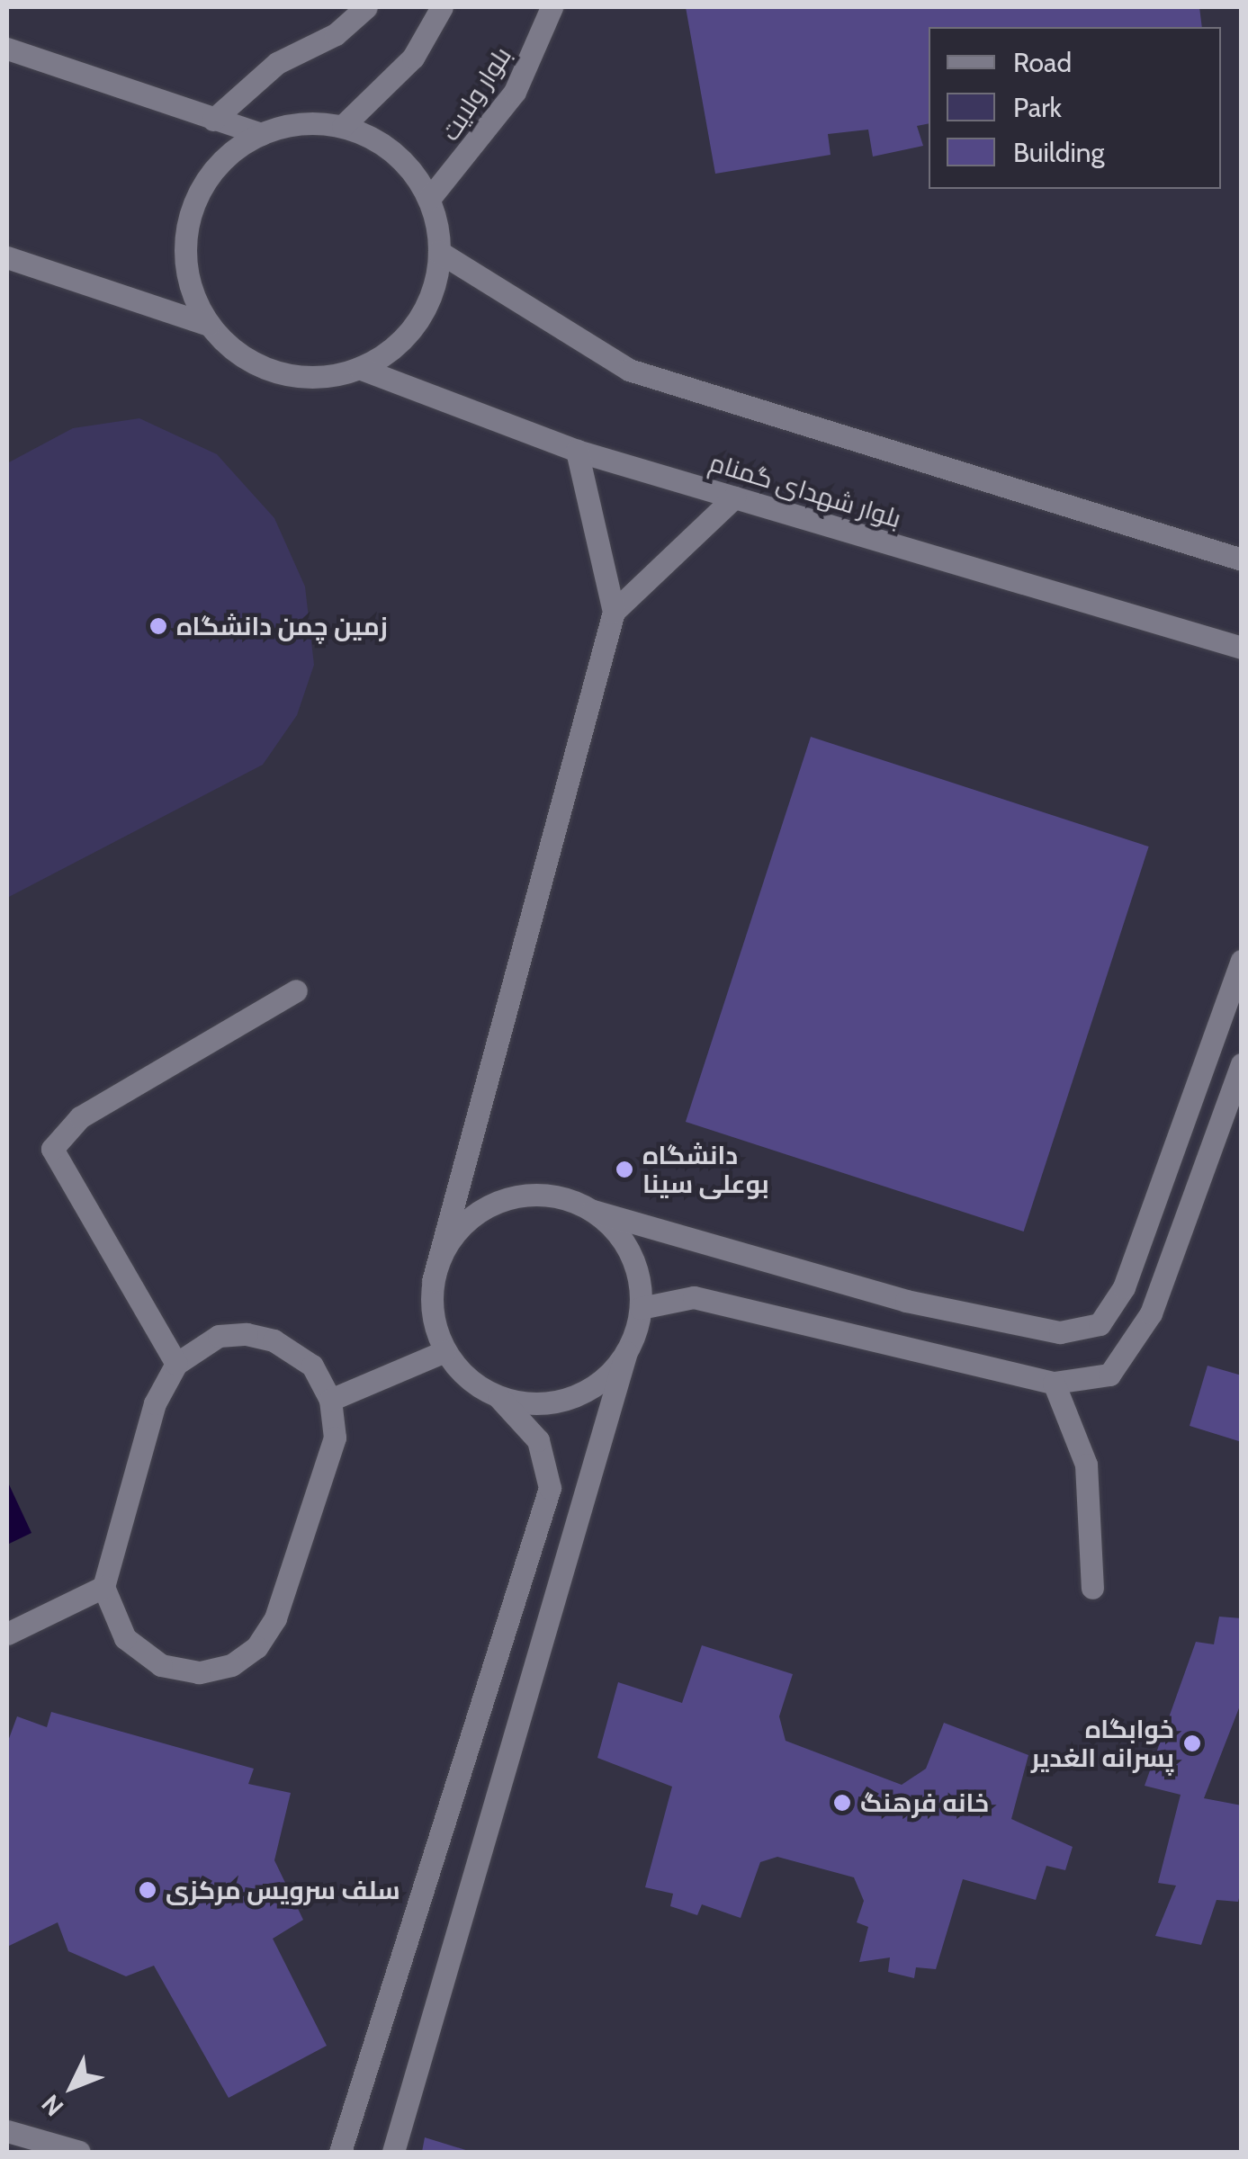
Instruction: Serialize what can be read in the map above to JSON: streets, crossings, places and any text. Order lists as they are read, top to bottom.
{
  "streets": {
    "street": ["بلوار ولایت", "بلوار شهدای گمنام"]
  },
  "crossings": [
    ["بلوار ولایت", "بلوار شهدای گمنام"]
  ],
  "places": [
    "زمین چمن دانشگاه",
    "دانشگاه بوعلی سینا",
    "خوابگاه پسرانه الغدیر",
    "خانه فرهنگ",
    "سلف سرویس مرکزی"
  ],
  "legend": ["Road", "Park", "Building"],
  "north": "bottom left"
}
